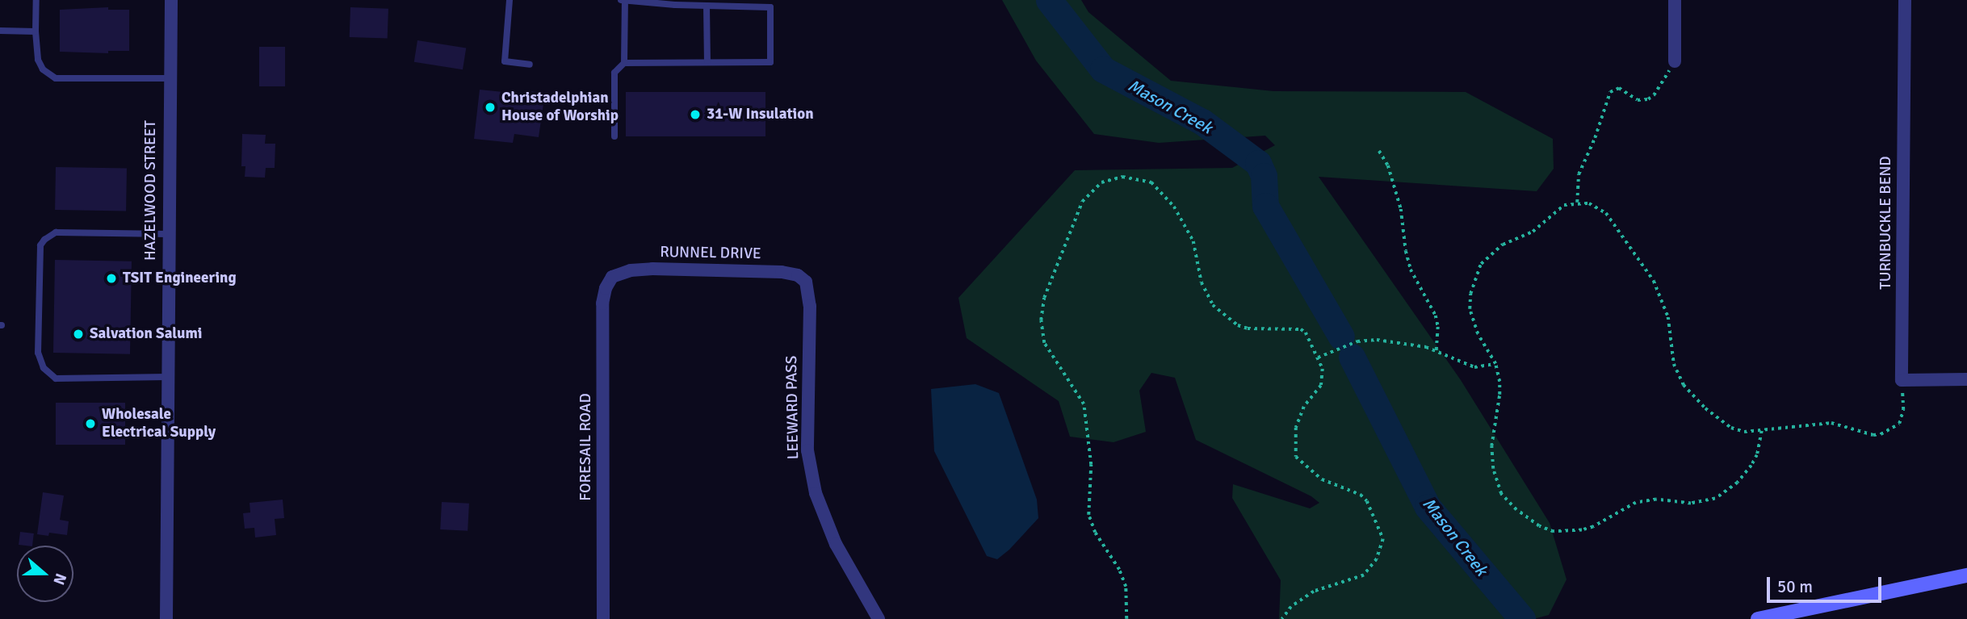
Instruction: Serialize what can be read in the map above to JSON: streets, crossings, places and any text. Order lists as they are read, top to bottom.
{
  "streets": {
    "street": [
      "HAZELWOOD STREET",
      "TURNBUCKLE BEND",
      "RUNNEL DRIVE",
      "LEEWARD PASS",
      "FORESAIL ROAD"
    ]
  },
  "crossings": [
    ["RUNNEL DRIVE", "LEEWARD PASS"],
    ["RUNNEL DRIVE", "FORESAIL ROAD"]
  ],
  "water": ["Mason Creek"],
  "places": [
    "Christadelphian House of Worship",
    "31-W Insulation",
    "TSIT Engineering",
    "Salvation Salumi",
    "Wholesale Electrical Supply"
  ],
  "scale_bar": "50 m",
  "north": "right"
}
